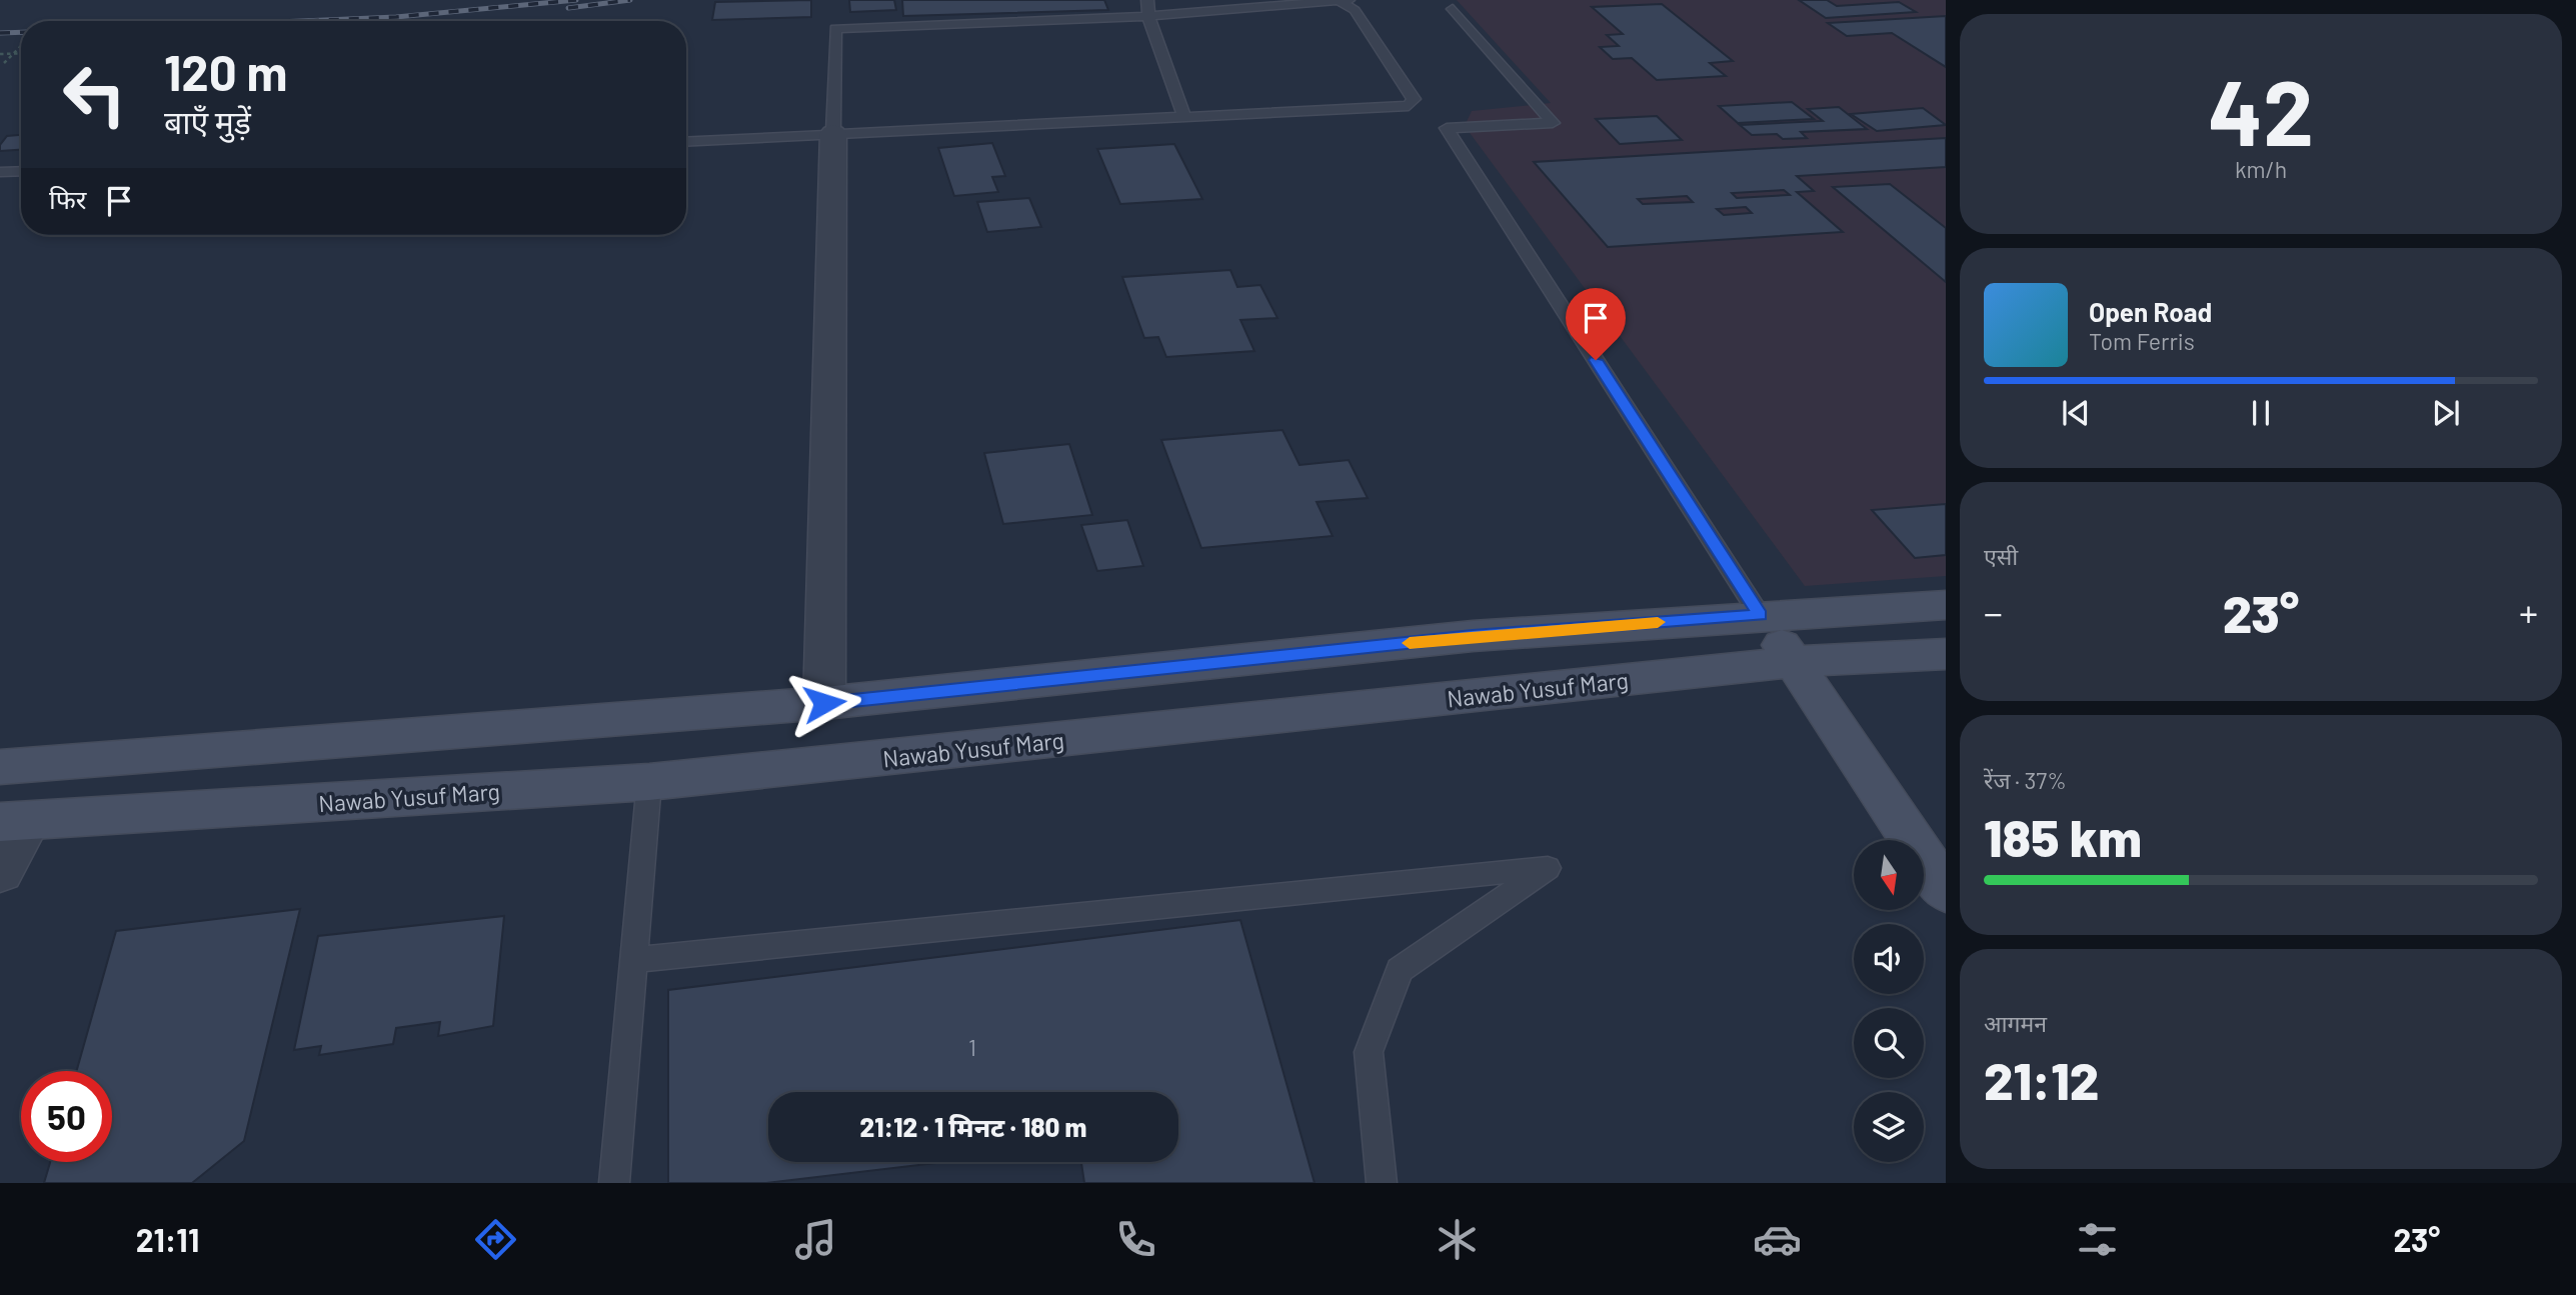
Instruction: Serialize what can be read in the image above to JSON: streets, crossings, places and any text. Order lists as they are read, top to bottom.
{
  "streets": {
    "main road": ["Nawab Yusuf Marg"]
  },
  "house_numbers": ["1"],
  "north": "bottom",
  "page": {
    "tile": [
      ["42", "km/h"],
      "एसी",
      ["रेंज · 37%", "185 km"],
      ["आगमन", "21:12"]
    ],
    "turn": ["120 m", "बाएँ मुड़ें"],
    "then": "फिर",
    "song": ["Open Road", "Tom Ferris"],
    "heat": ["−", "23°", "+"],
    "limit": "50",
    "trip": "21:12 · 1 मिनट · 180 m",
    "tabs": ["21:11", "23°"]
  }
}
